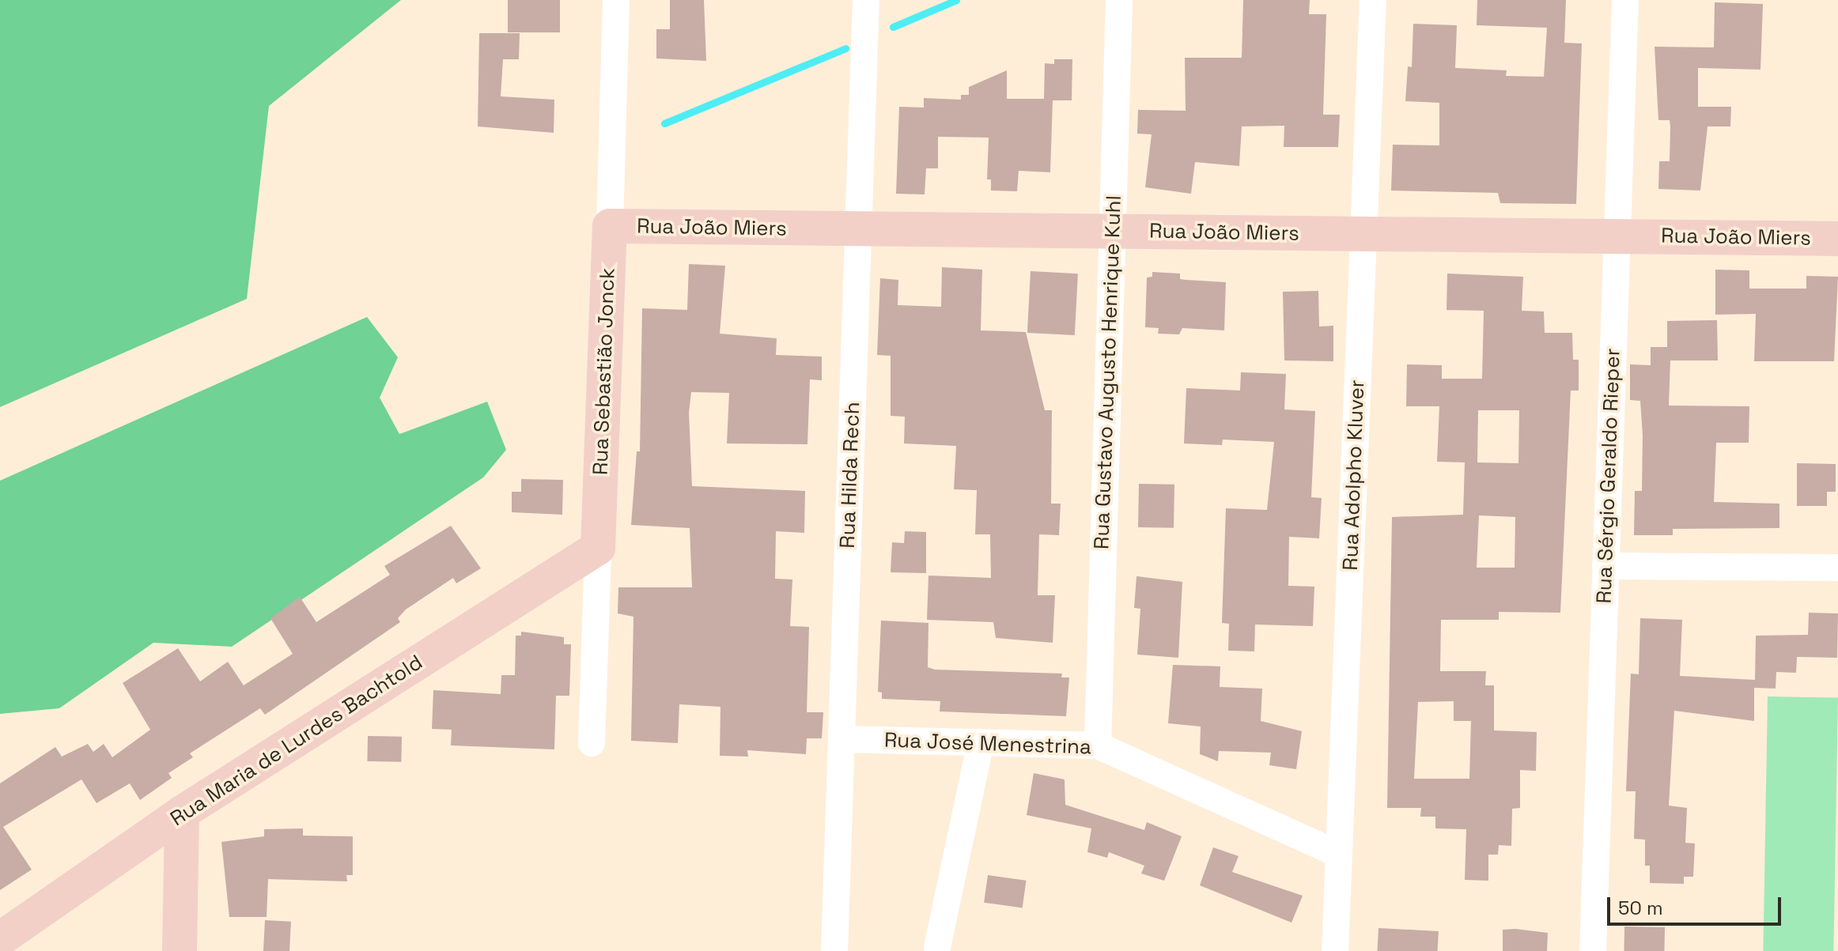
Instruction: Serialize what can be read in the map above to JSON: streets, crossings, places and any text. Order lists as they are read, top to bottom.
{
  "streets": {
    "street": [
      "Rua João Miers",
      "Rua Sebastião Jonck",
      "Rua Gustavo Augusto Henrique Kuhl",
      "Rua Hilda Rech",
      "Rua Adolpho Kluver",
      "Rua Sérgio Geraldo Rieper",
      "Rua Maria de Lurdes Bachtold",
      "Rua José Menestrina"
    ]
  },
  "crossings": [
    ["Rua João Miers", "Rua Sebastião Jonck"],
    ["Rua João Miers", "Rua Gustavo Augusto Henrique Kuhl"],
    ["Rua João Miers", "Rua Hilda Rech"],
    ["Rua João Miers", "Rua Adolpho Kluver"],
    ["Rua João Miers", "Rua Sérgio Geraldo Rieper"],
    ["Rua Sebastião Jonck", "Rua Maria de Lurdes Bachtold"],
    ["Rua Gustavo Augusto Henrique Kuhl", "Rua José Menestrina"],
    ["Rua Hilda Rech", "Rua José Menestrina"],
    ["Rua Adolpho Kluver", "Rua José Menestrina"]
  ],
  "scale_bar": "50 m"
}
